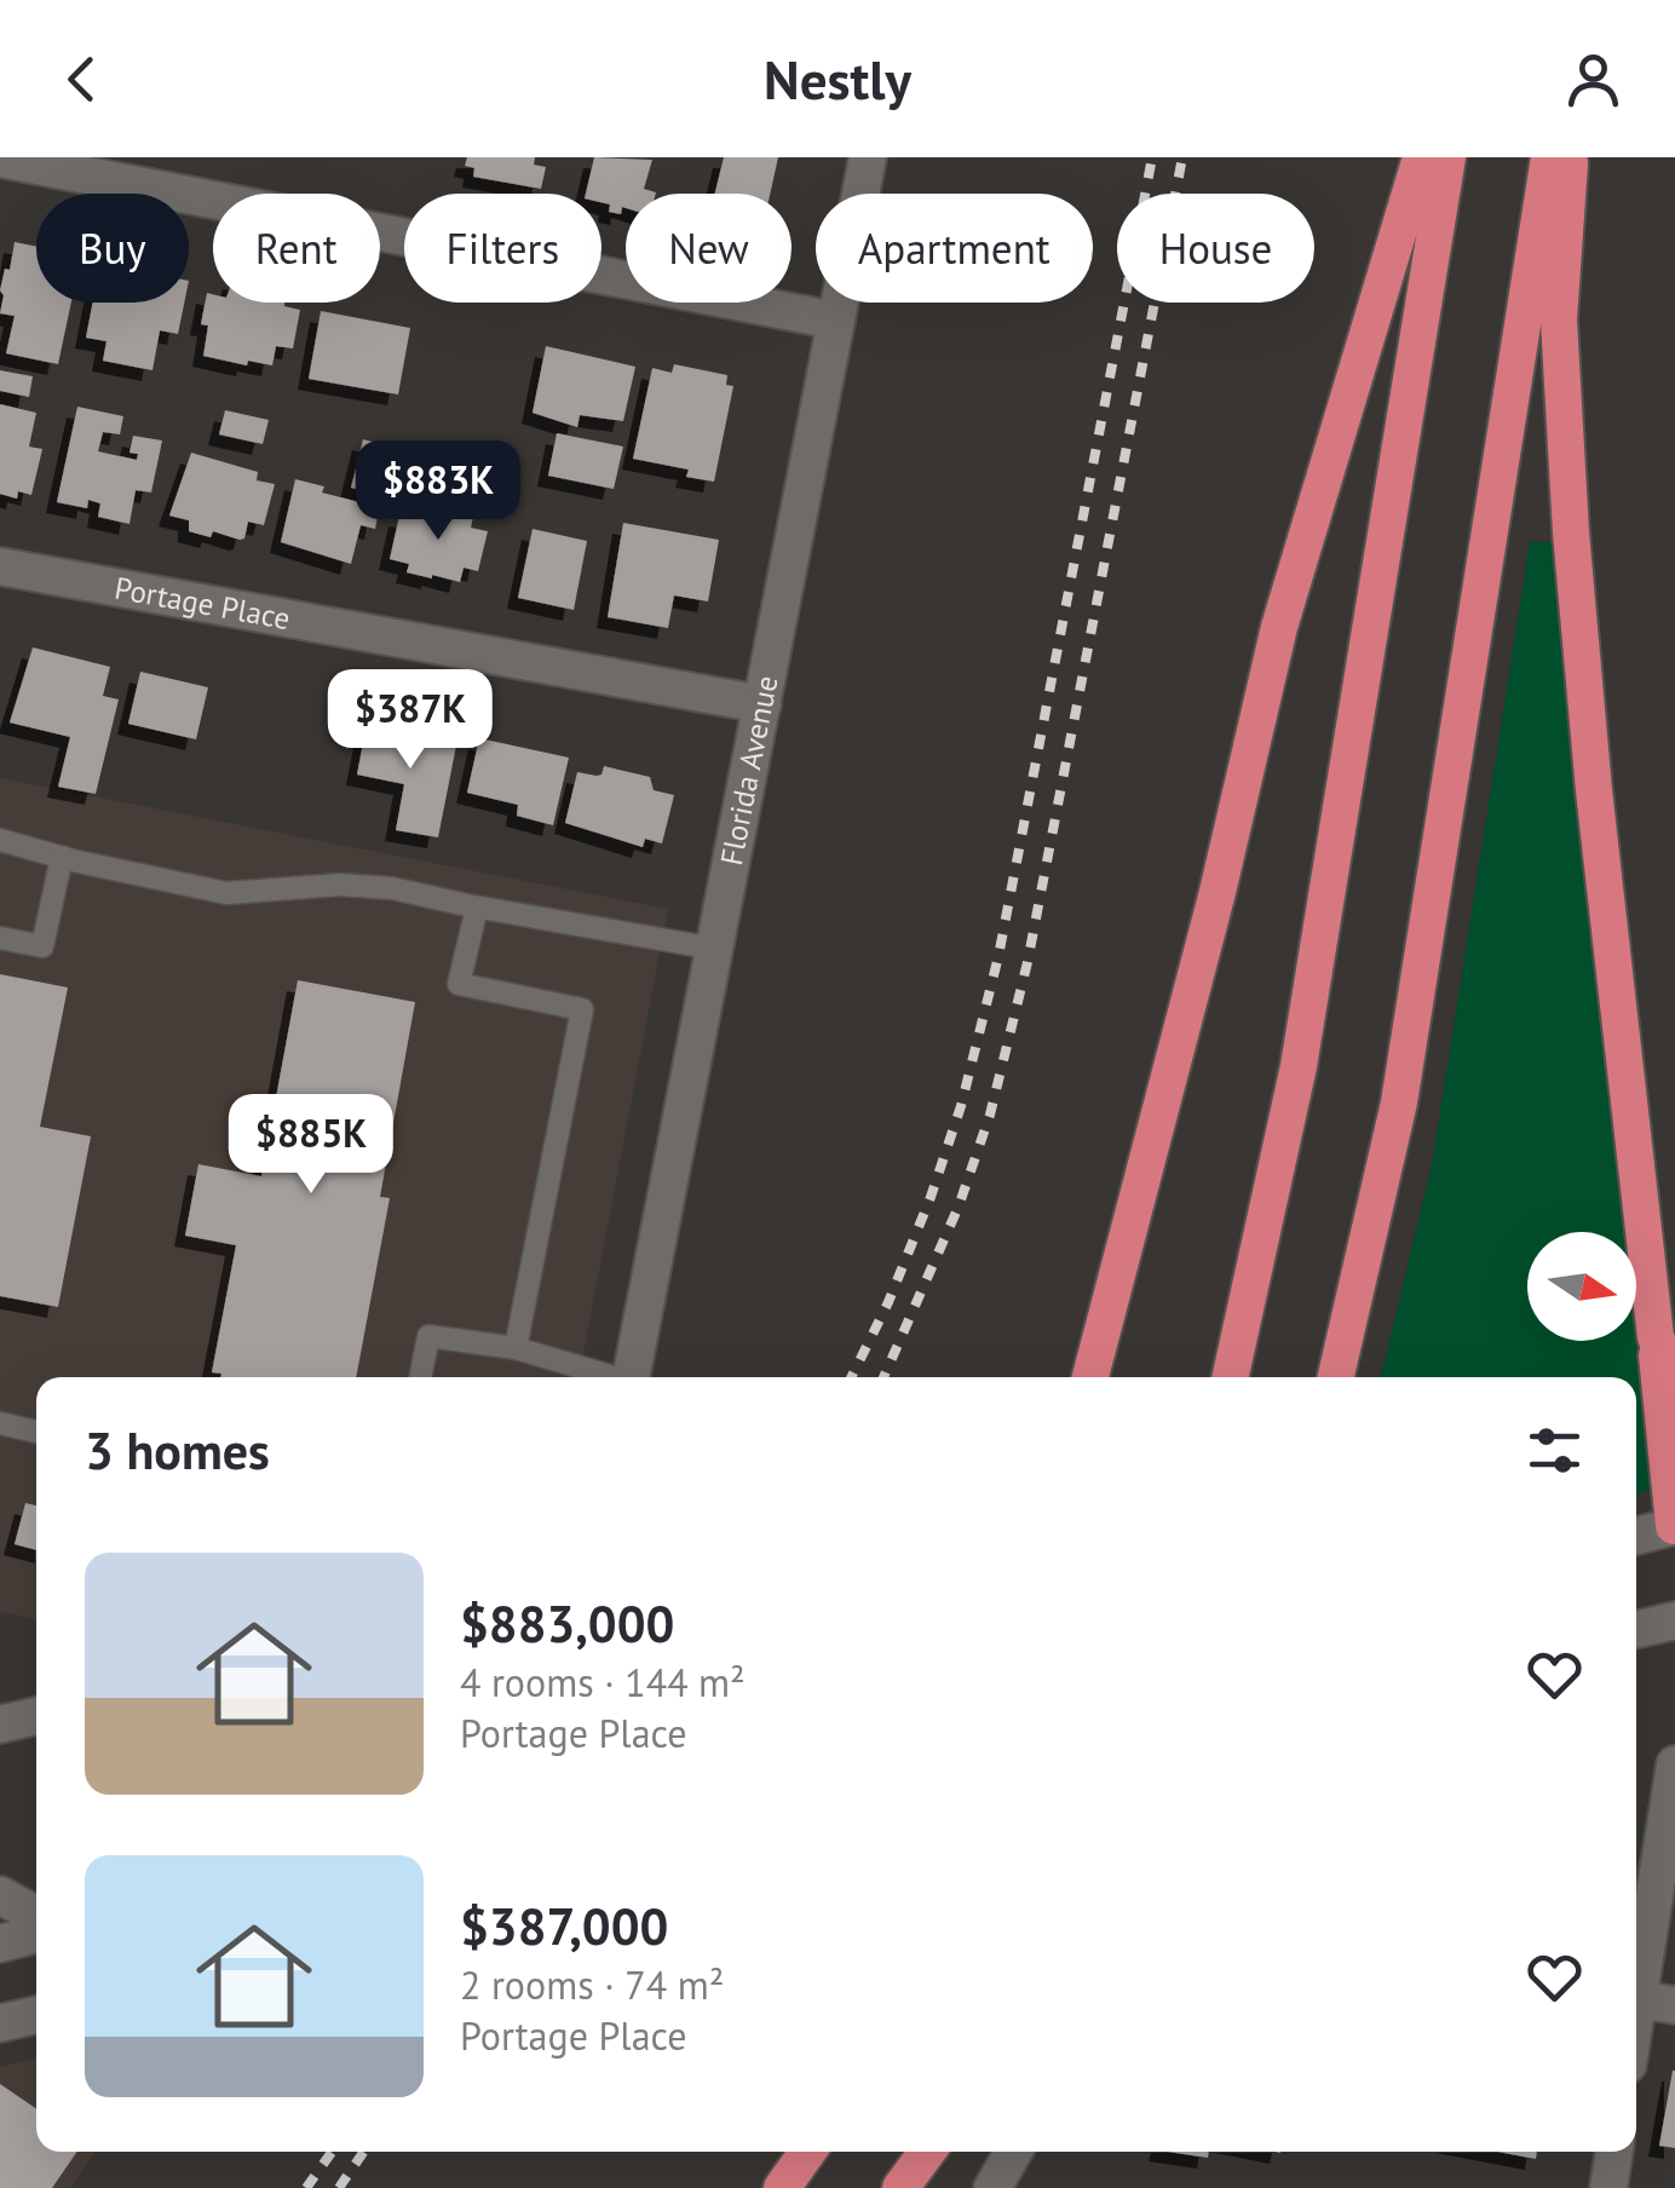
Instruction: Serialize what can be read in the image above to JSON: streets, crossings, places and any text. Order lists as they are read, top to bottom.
{
  "streets": {
    "street": ["Portage Place", "Florida Avenue"]
  },
  "crossings": [
    ["Portage Place", "Florida Avenue"]
  ],
  "north": "right",
  "page": {
    "header": "Nestly",
    "chip": [
      "Buy",
      "Rent",
      "Filters",
      "New",
      "Apartment",
      "House"
    ],
    "price": ["$883K", "$387K", "$885K"],
    "heading": "3 homes",
    "list": [
      {
        "name": "$883,000",
        "note": "4 rooms · 144 m² · Portage Place"
      },
      {
        "name": "$387,000",
        "note": "2 rooms · 74 m² · Portage Place"
      }
    ]
  }
}
